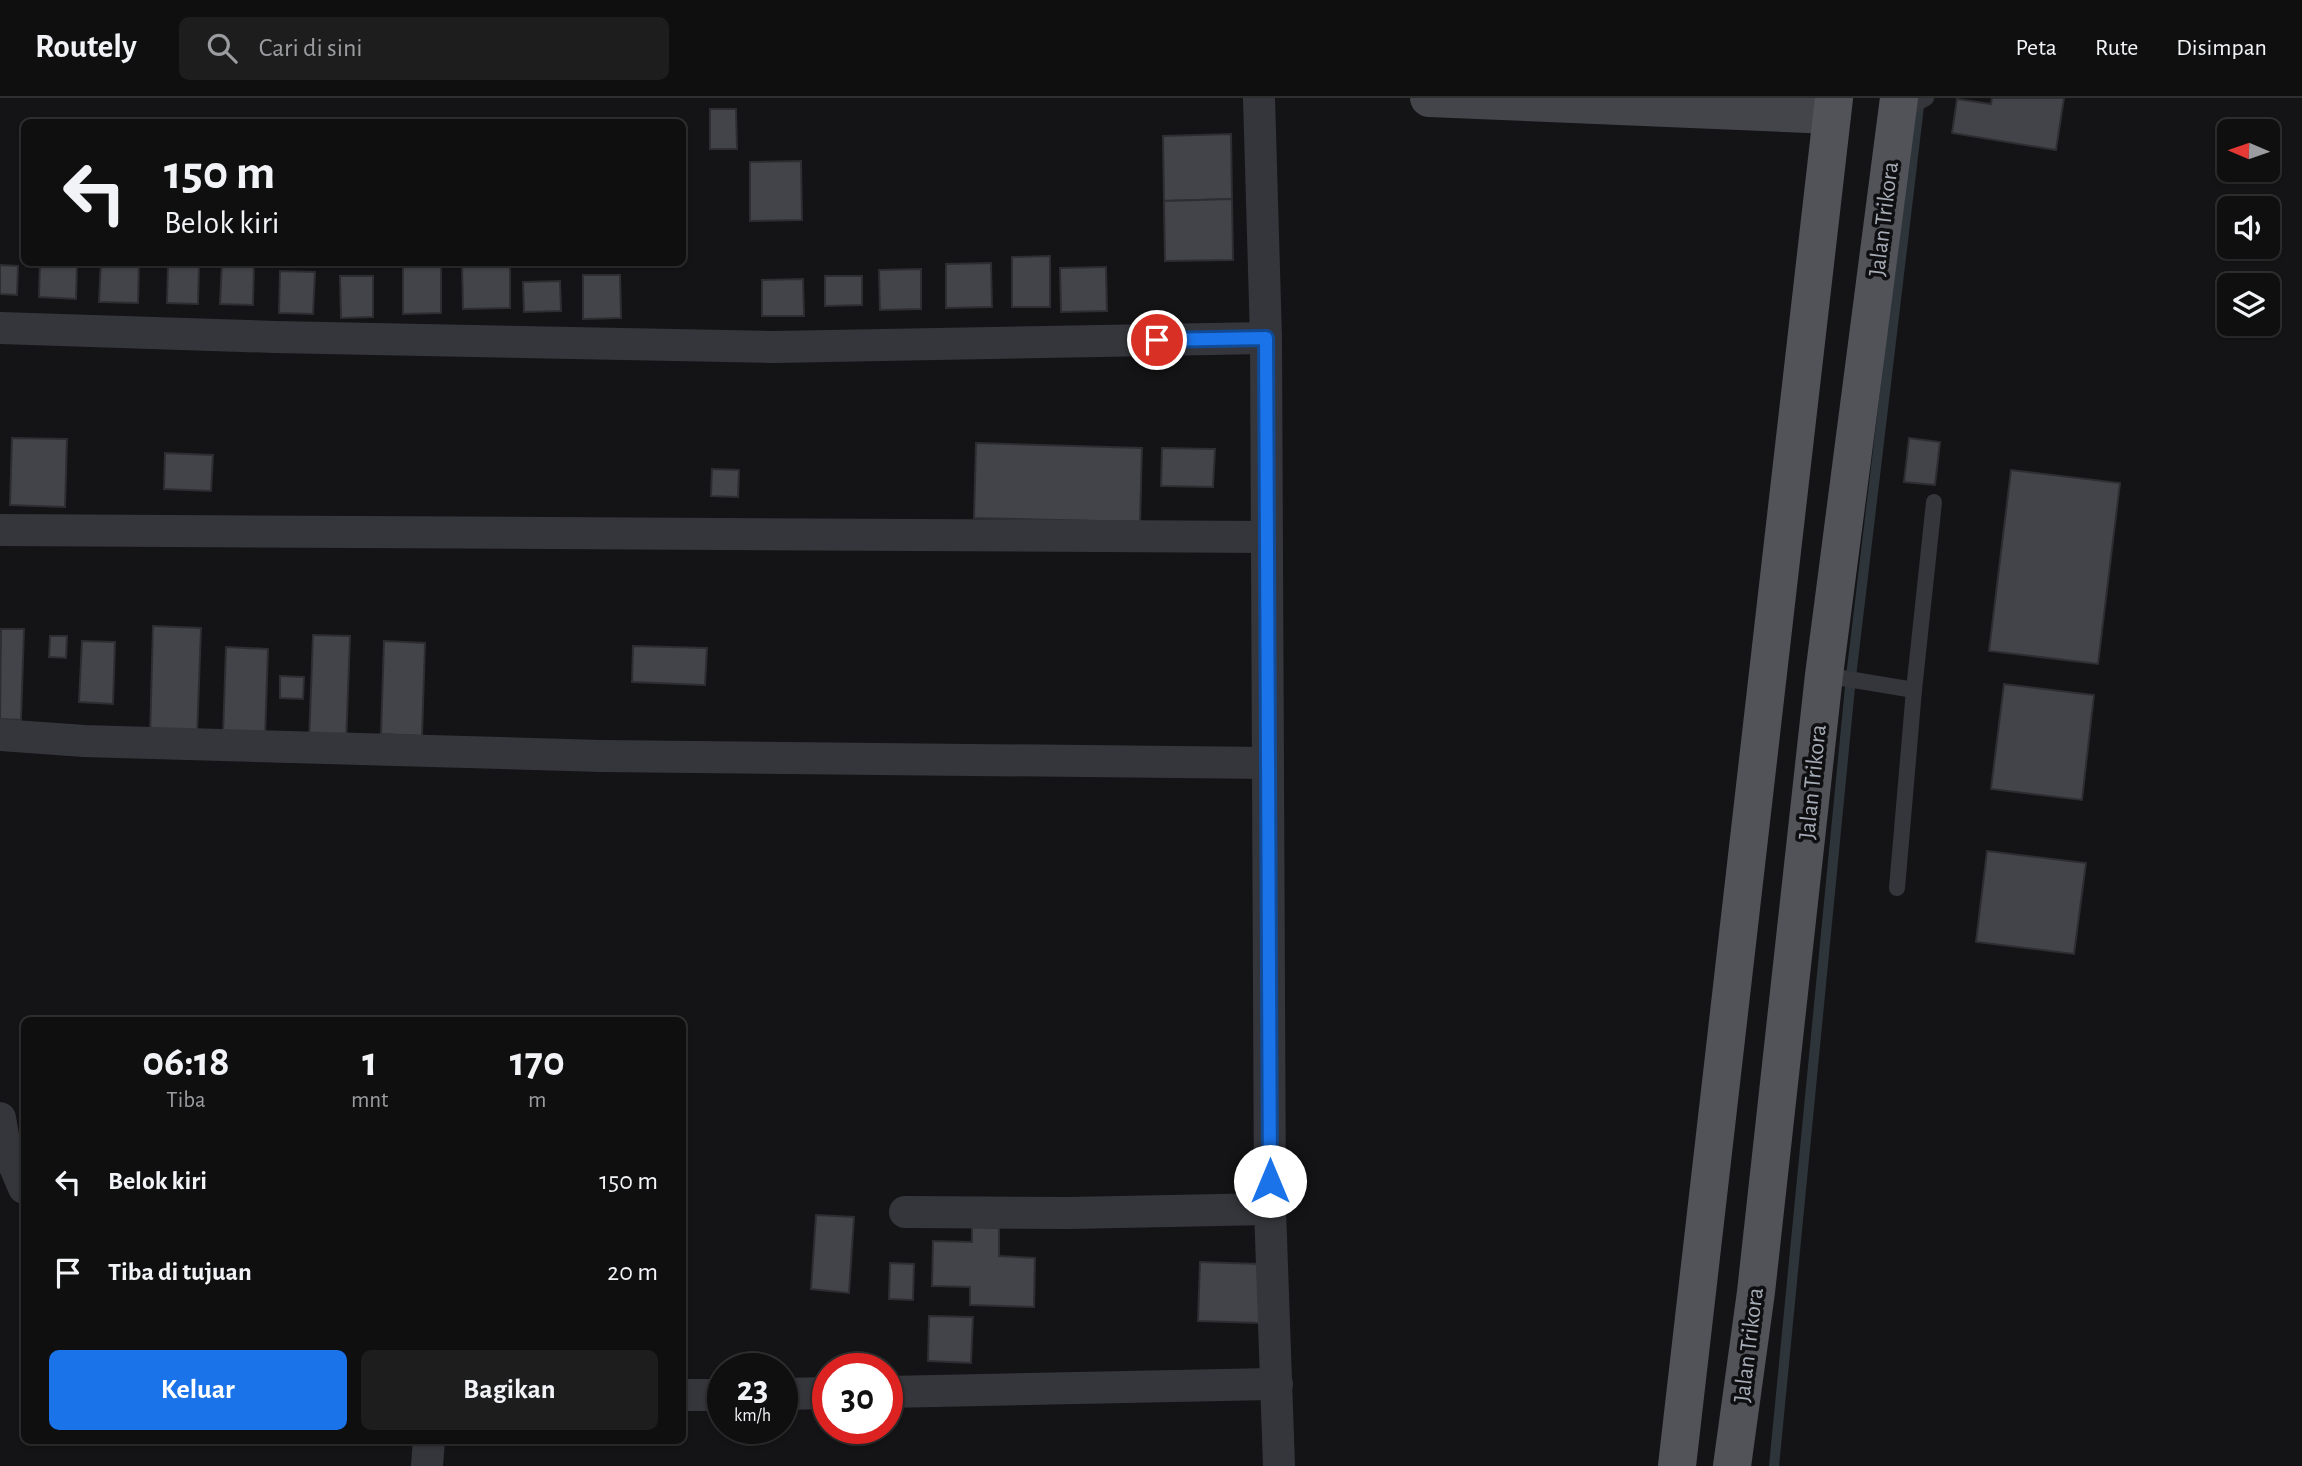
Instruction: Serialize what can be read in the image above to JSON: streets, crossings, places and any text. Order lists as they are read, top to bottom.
{
  "streets": {
    "main road": ["Jalan Trikora"]
  },
  "north": "left",
  "page": {
    "header": "Routely",
    "search": "Cari di sini",
    "nav": ["Peta", "Rute", "Disimpan"],
    "turn": ["150 m", "Belok kiri"],
    "eta": [
      "06:18",
      "Tiba",
      "1",
      "mnt",
      "170",
      "m"
    ],
    "list": [
      {
        "name": "Belok kiri",
        "value": "150 m"
      },
      {
        "name": "Tiba di tujuan",
        "value": "20 m"
      }
    ],
    "buttons": ["Keluar", "Bagikan"],
    "speed": "23 km/h",
    "limit": "30"
  }
}
